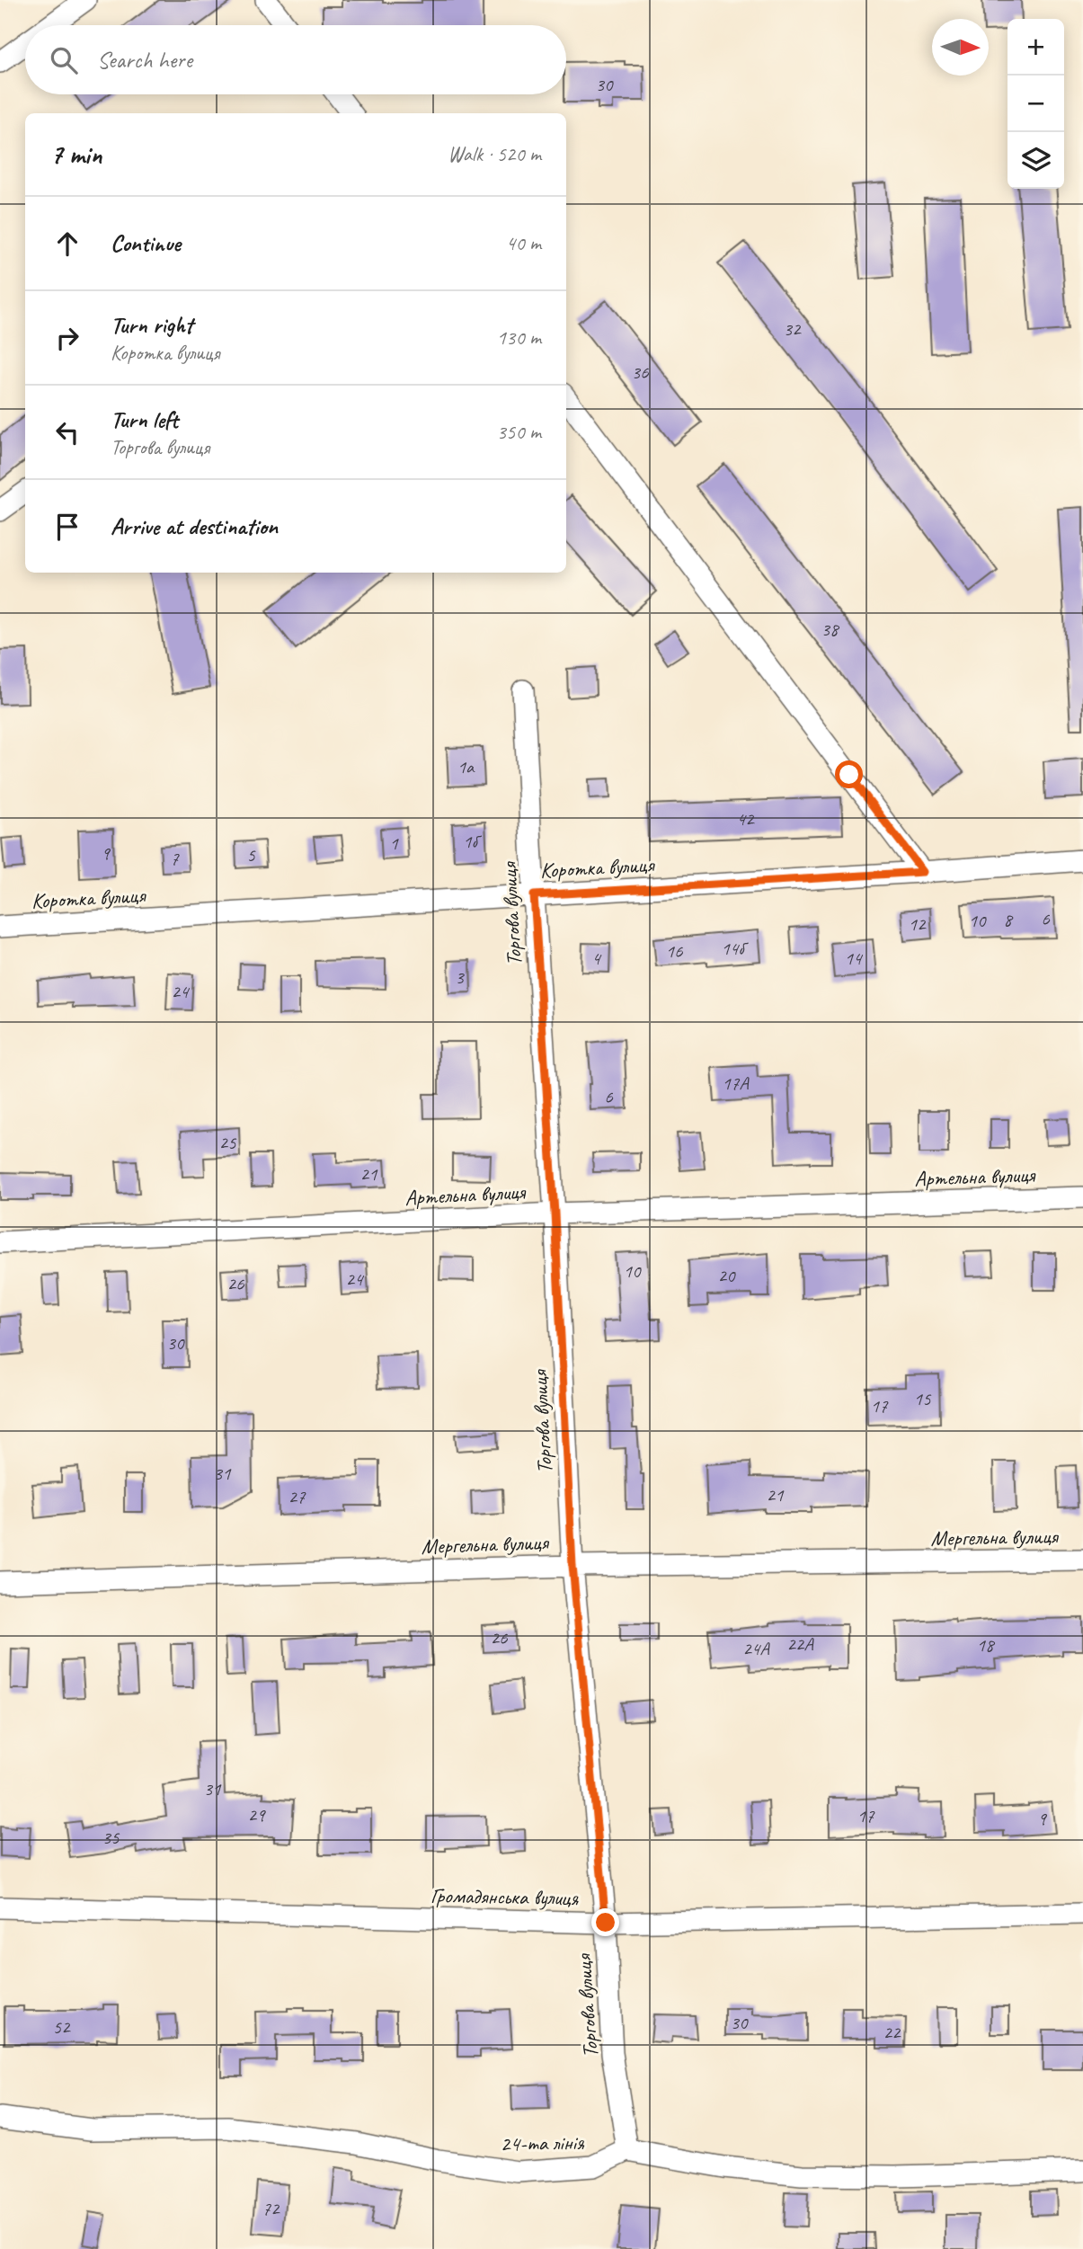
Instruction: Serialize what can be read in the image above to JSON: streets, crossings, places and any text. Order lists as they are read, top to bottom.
{
  "streets": {
    "street": [
      "Коротка вулиця",
      "Торгова вулиця",
      "Артельна вулиця",
      "Мергельна вулиця",
      "Громадянська вулиця",
      "24-та лінія"
    ]
  },
  "crossings": [
    ["Коротка вулиця", "Торгова вулиця"],
    ["Торгова вулиця", "Артельна вулиця"],
    ["Торгова вулиця", "Мергельна вулиця"],
    ["Торгова вулиця", "Громадянська вулиця"],
    ["Торгова вулиця", "24-та лінія"]
  ],
  "house_numbers": [
    "30",
    "32",
    "36",
    "38",
    "1а",
    "42",
    "1б",
    "1",
    "9",
    "5",
    "7",
    "6",
    "8",
    "10",
    "12",
    "14б",
    "16",
    "4",
    "14",
    "3",
    "24",
    "17А",
    "6",
    "25",
    "21",
    "10",
    "20",
    "24",
    "26",
    "30",
    "15",
    "17",
    "31",
    "21",
    "27",
    "26",
    "22А",
    "18",
    "24А",
    "31",
    "29",
    "17",
    "9",
    "35",
    "30",
    "52",
    "22",
    "72"
  ],
  "north": "right",
  "page": {
    "map_buttons": ["+", "−"],
    "search": "Search here",
    "heading": ["7 min", "Walk · 520 m"],
    "list": [
      ["Continue", "40 m"],
      ["Turn right", "Коротка вулиця", "130 m"],
      ["Turn left", "Торгова вулиця", "350 m"],
      "Arrive at destination"
    ]
  }
}
